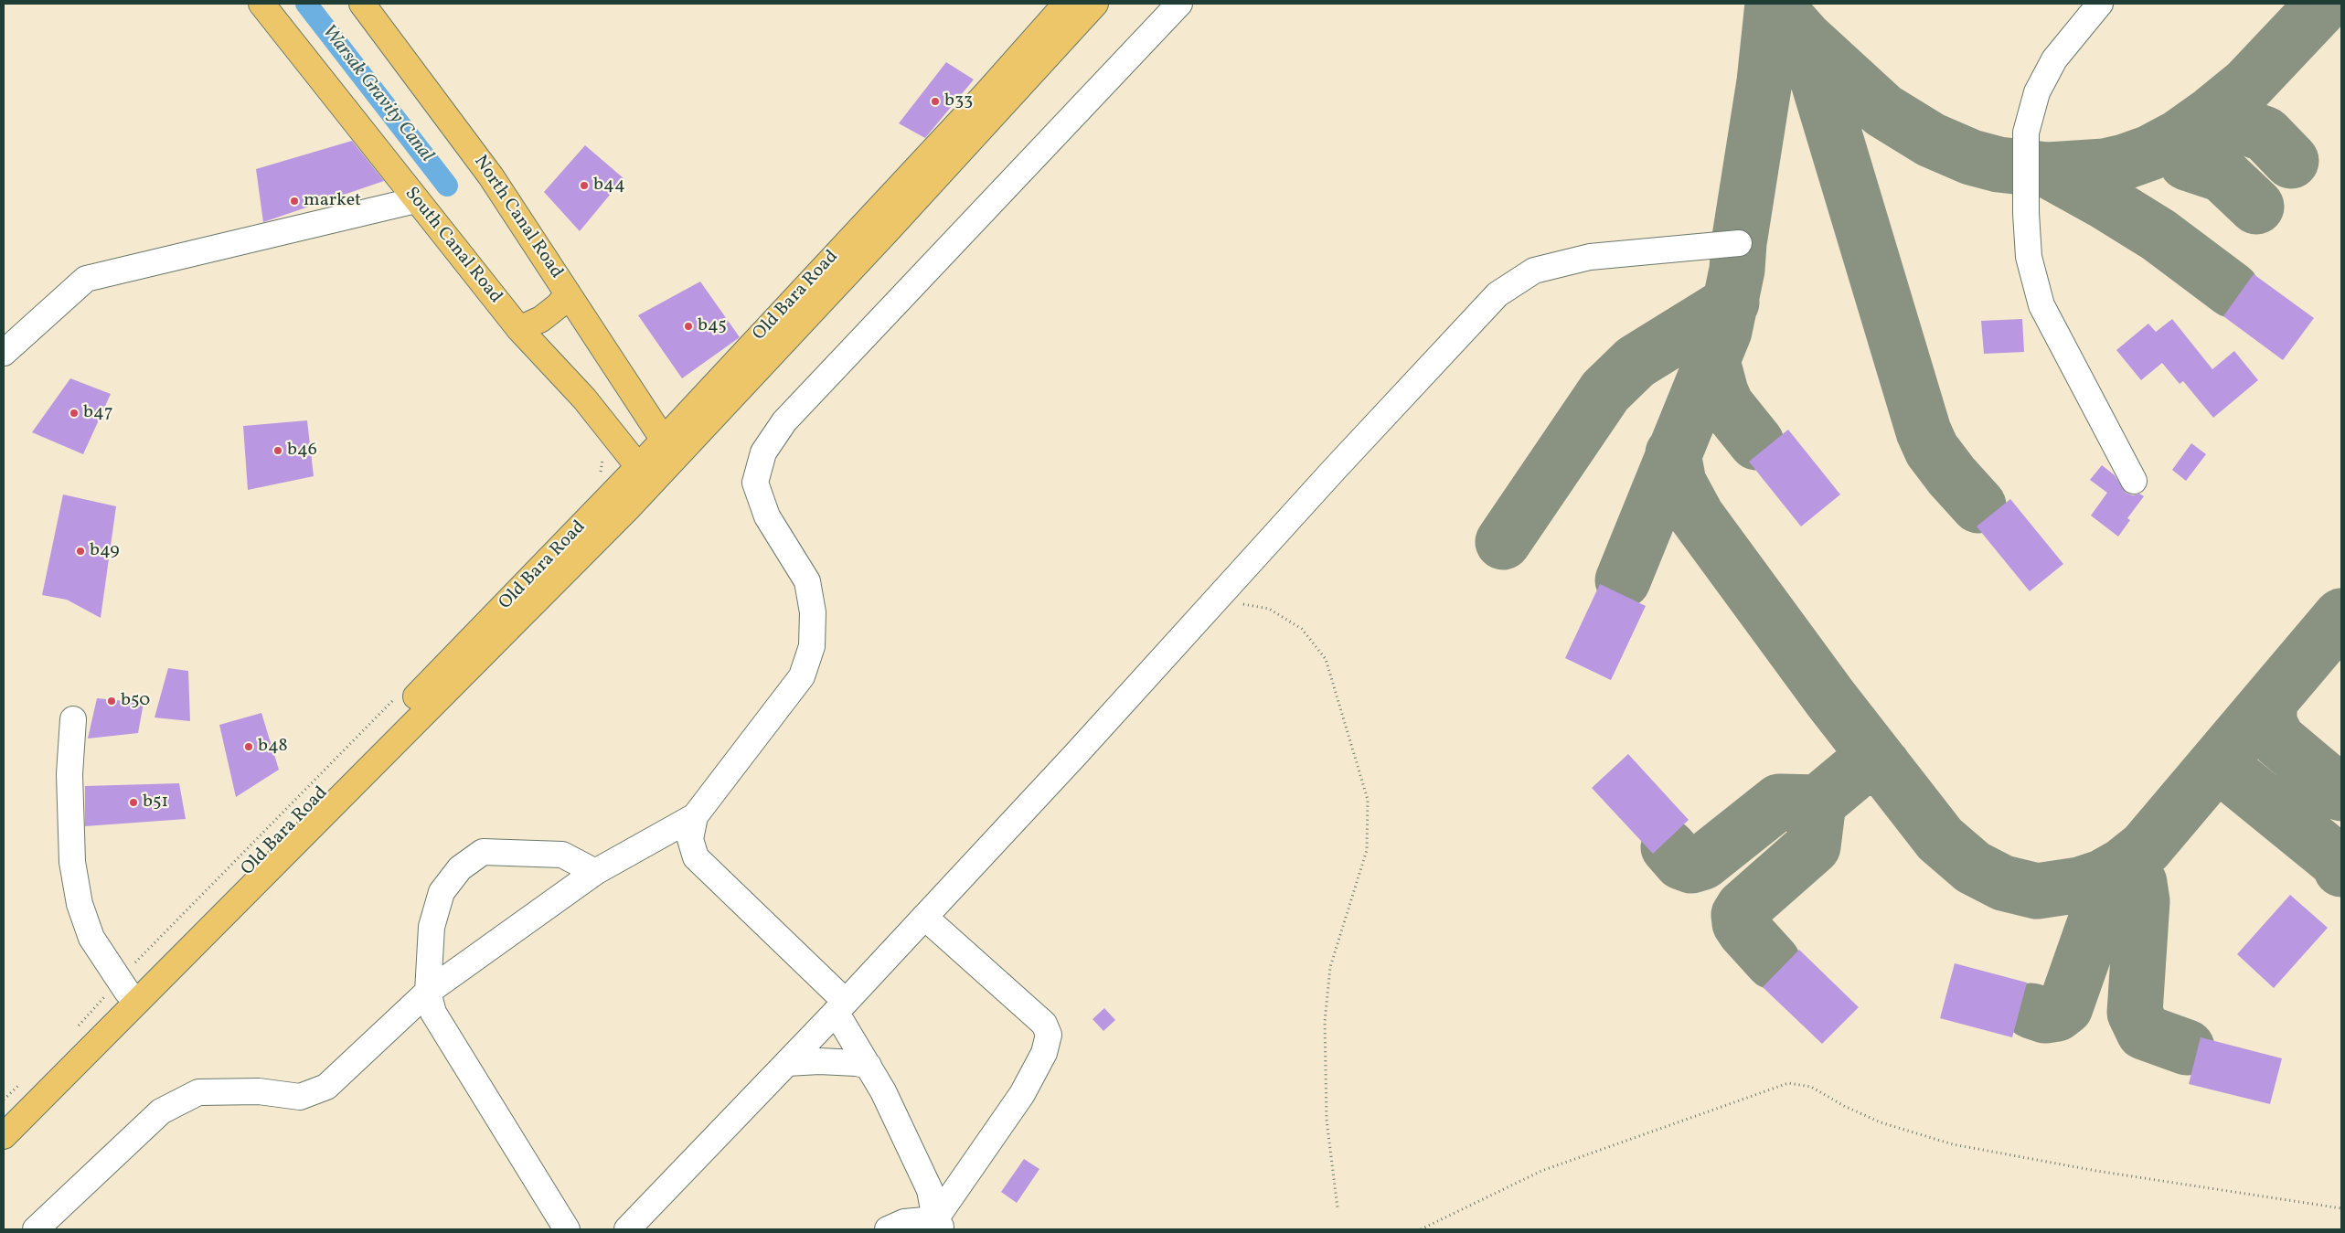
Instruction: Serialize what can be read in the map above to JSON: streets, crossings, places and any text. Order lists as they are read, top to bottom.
{
  "streets": {
    "main road": ["North Canal Road", "South Canal Road", "Old Bara Road"]
  },
  "crossings": [
    ["North Canal Road", "Old Bara Road"],
    ["South Canal Road", "Old Bara Road"]
  ],
  "water": ["Warsak Gravity Canal"],
  "places": [
    "b33",
    "b44",
    "market",
    "b45",
    "b47",
    "b46",
    "b49",
    "b50",
    "b48",
    "b51"
  ]
}
